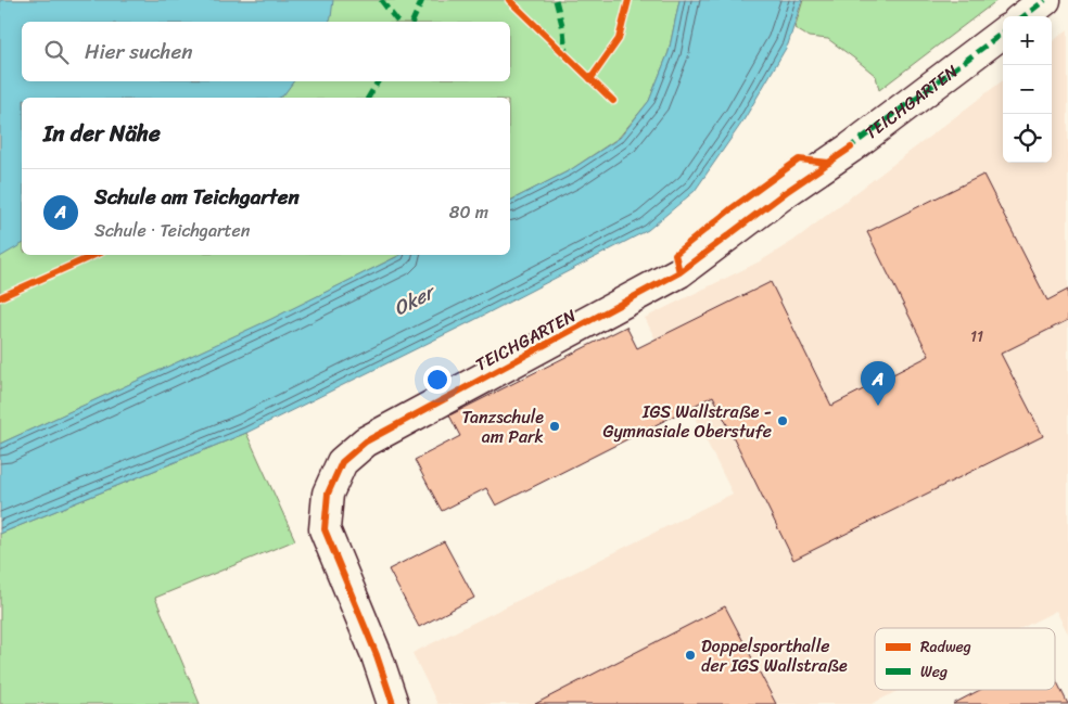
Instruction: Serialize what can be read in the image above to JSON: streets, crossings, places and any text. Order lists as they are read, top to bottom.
{
  "streets": {
    "street": ["TEICHGARTEN"]
  },
  "water": ["Oker"],
  "places": ["IGS Wallstraße - Gymnasiale Oberstufe", "Tanzschule am Park", "Doppelsporthalle der IGS Wallstraße"],
  "house_numbers": ["11"],
  "legend": ["Radweg", "Weg"],
  "page": {
    "map_buttons": ["+", "−"],
    "search": "Hier suchen",
    "heading": "In der Nähe",
    "list": [
      {
        "mark": "A",
        "name": "Schule am Teichgarten",
        "note": "Schule · Teichgarten",
        "value": "80 m"
      }
    ],
    "pins": "A"
  }
}
